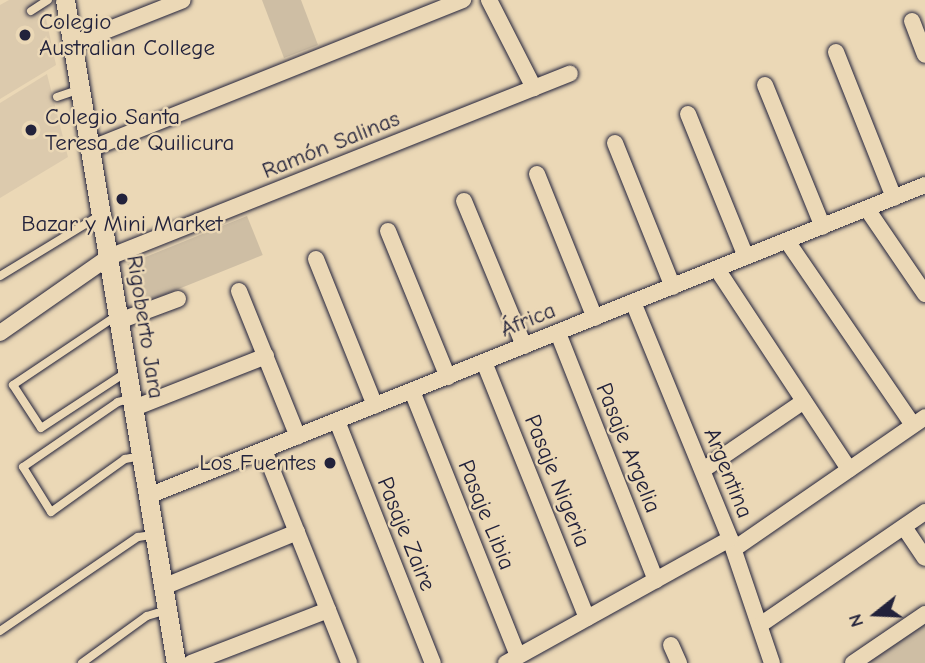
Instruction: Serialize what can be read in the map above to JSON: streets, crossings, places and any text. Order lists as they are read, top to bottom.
{
  "streets": {
    "street": [
      "Ramón Salinas",
      "África",
      "Rigoberto Jara",
      "Pasaje Argelia",
      "Argentina",
      "Pasaje Nigeria",
      "Pasaje Libia",
      "Pasaje Zaire"
    ]
  },
  "crossings": [
    ["Ramón Salinas", "Rigoberto Jara"],
    ["África", "Rigoberto Jara"],
    ["África", "Pasaje Argelia"],
    ["África", "Argentina"],
    ["África", "Pasaje Nigeria"],
    ["África", "Pasaje Libia"],
    ["África", "Pasaje Zaire"]
  ],
  "places": [
    "Colegio Australian College",
    "Colegio Santa Teresa de Quilicura",
    "Bazar y Mini Market",
    "Los Fuentes"
  ],
  "north": "left"
}
